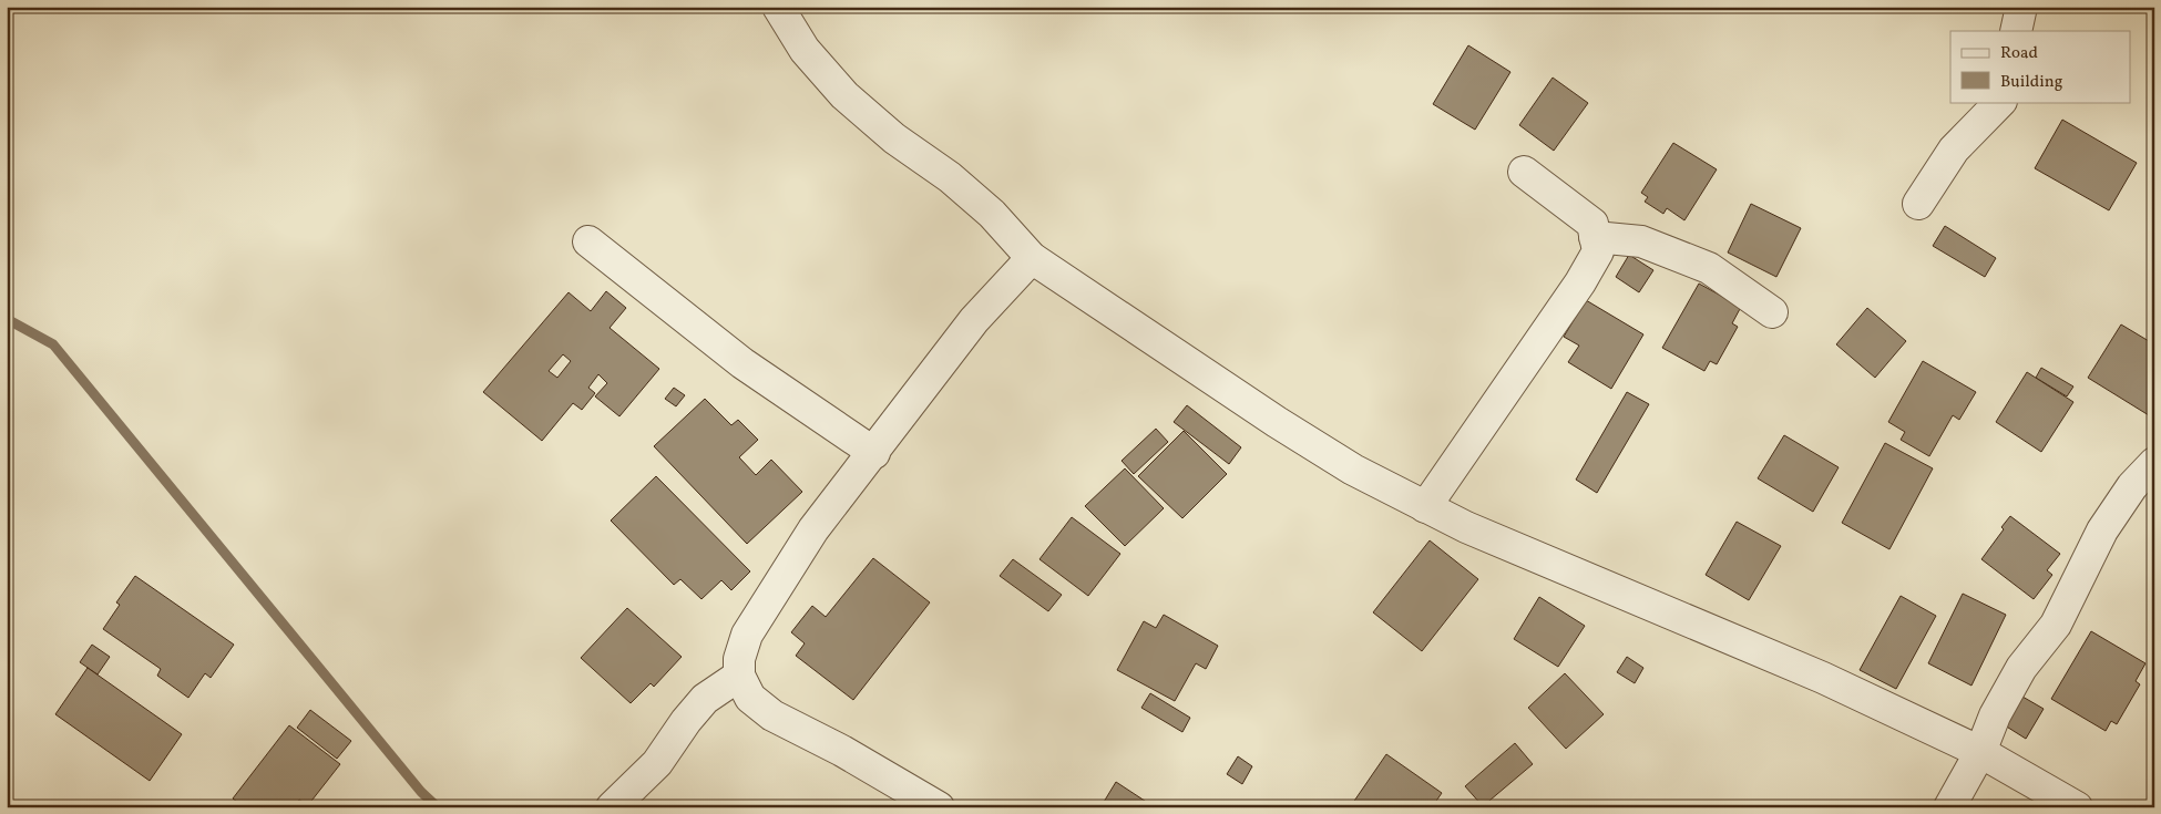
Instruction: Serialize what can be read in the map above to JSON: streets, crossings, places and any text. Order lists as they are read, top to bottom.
{
  "legend": ["Road", "Building"]
}
